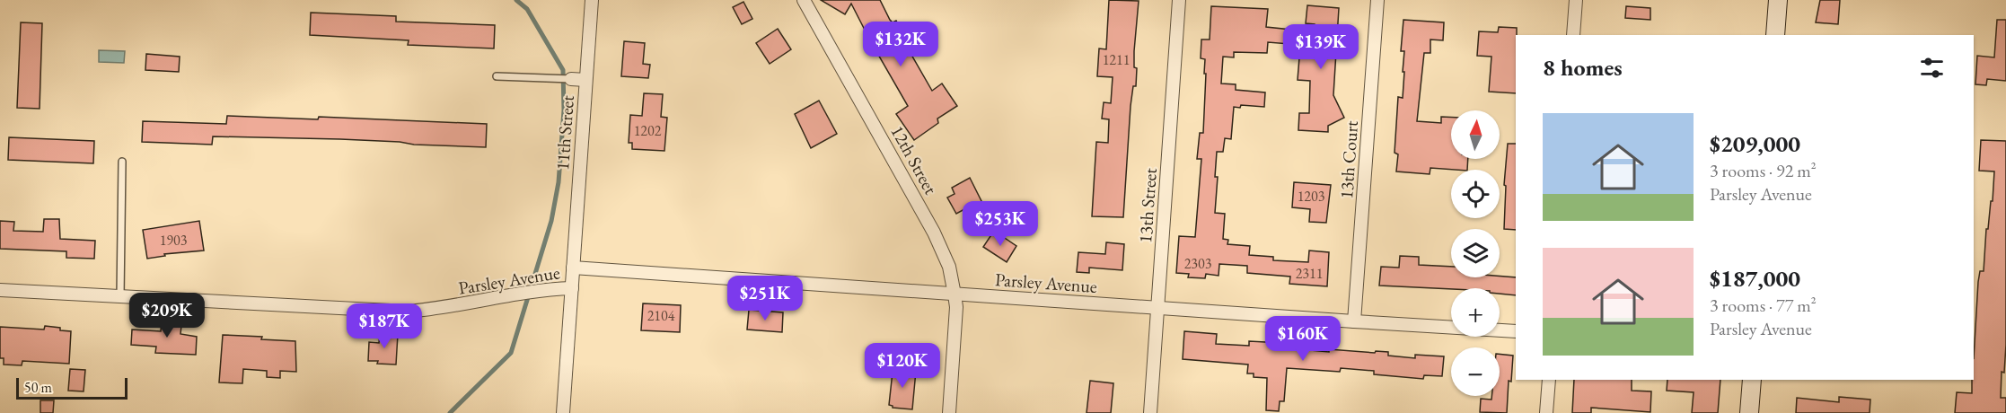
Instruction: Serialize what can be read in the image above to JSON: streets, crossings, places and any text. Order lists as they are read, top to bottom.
{
  "streets": {
    "street": [
      "11th Street",
      "12th Street",
      "13th Court",
      "13th Street",
      "Parsley Avenue"
    ]
  },
  "crossings": [
    ["11th Street", "Parsley Avenue"],
    ["12th Street", "Parsley Avenue"],
    ["13th Court", "Parsley Avenue"],
    ["13th Street", "Parsley Avenue"]
  ],
  "house_numbers": [
    "1211",
    "1202",
    "1203",
    "1903",
    "2303",
    "2311",
    "2104"
  ],
  "scale_bar": "50 m",
  "north": "top",
  "page": {
    "price": [
      "$132K",
      "$139K",
      "$253K",
      "$251K",
      "$209K",
      "$187K",
      "$160K",
      "$120K"
    ],
    "heading": "8 homes",
    "list": [
      {
        "name": "$209,000",
        "note": "3 rooms · 92 m² · Parsley Avenue"
      },
      {
        "name": "$187,000",
        "note": "3 rooms · 77 m² · Parsley Avenue"
      }
    ],
    "map_buttons": ["+", "−"],
    "scale": "50 m"
  }
}
